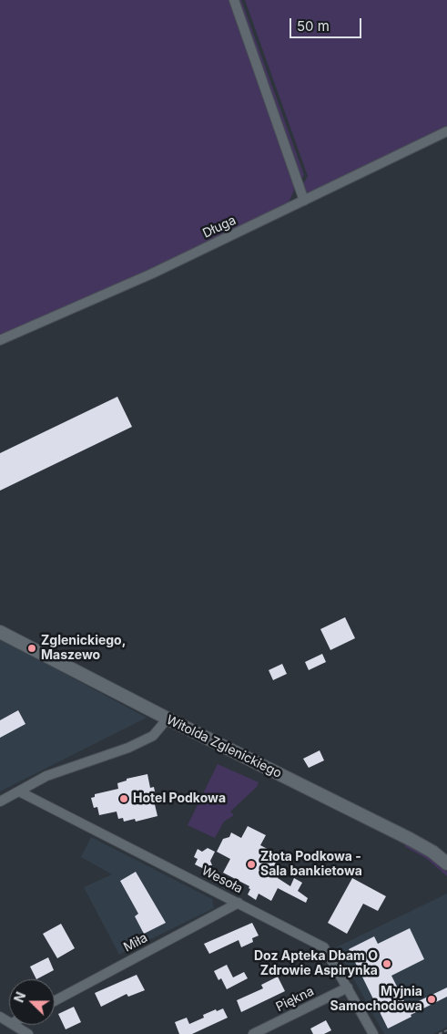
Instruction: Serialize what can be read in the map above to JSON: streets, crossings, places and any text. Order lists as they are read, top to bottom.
{
  "streets": {
    "main road": ["Witolda Zglenickiego"],
    "street": [
      "Długa",
      "Wesoła",
      "Miła",
      "Piękna"
    ]
  },
  "crossings": [
    ["Wesoła", "Miła"],
    ["Wesoła", "Piękna"]
  ],
  "places": [
    "Zglenickiego, Maszewo",
    "Hotel Podkowa",
    "Złota Podkowa - Sala bankietowa",
    "Doz Apteka Dbam O Zdrowie Aspirynka",
    "Myjnia Samochodowa"
  ],
  "scale_bar": "50 m",
  "north": "left"
}
